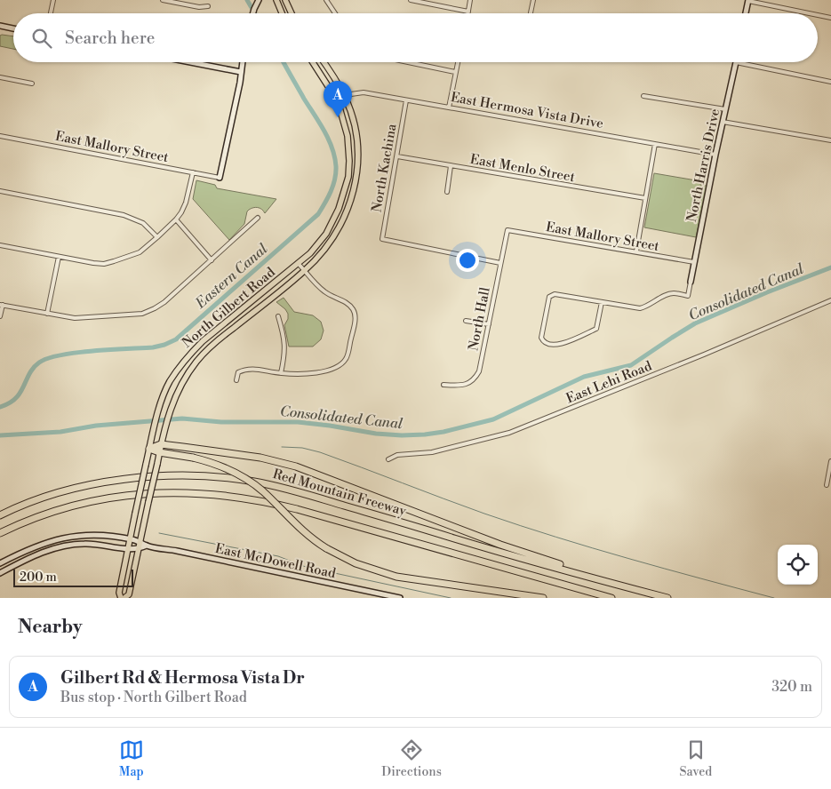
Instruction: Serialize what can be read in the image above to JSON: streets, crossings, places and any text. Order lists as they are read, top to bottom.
{
  "streets": {
    "highway": ["Red Mountain Freeway"],
    "main road": ["North Gilbert Road"],
    "street": [
      "East Hermosa Vista Drive",
      "East Mallory Street",
      "North Harris Drive",
      "North Kachina",
      "East Menlo Street",
      "North Hall",
      "East Lehi Road",
      "East McDowell Road"
    ]
  },
  "crossings": [
    ["East Hermosa Vista Drive", "North Harris Drive"],
    ["East Hermosa Vista Drive", "North Kachina"],
    ["East Hermosa Vista Drive", "North Gilbert Road"],
    ["East Mallory Street", "North Harris Drive"],
    ["East Mallory Street", "North Hall"],
    ["North Kachina", "East Menlo Street"],
    ["North Kachina", "North Hall"]
  ],
  "water": ["Eastern Canal", "Consolidated Canal"],
  "scale_bar": "200 m",
  "page": {
    "search": "Search here",
    "pins": "A",
    "scale": "200 m",
    "heading": "Nearby",
    "list": [
      {
        "mark": "A",
        "name": "Gilbert Rd & Hermosa Vista Dr",
        "note": "Bus stop · North Gilbert Road",
        "value": "320 m"
      }
    ],
    "nav": ["Map", "Directions", "Saved"]
  }
}
